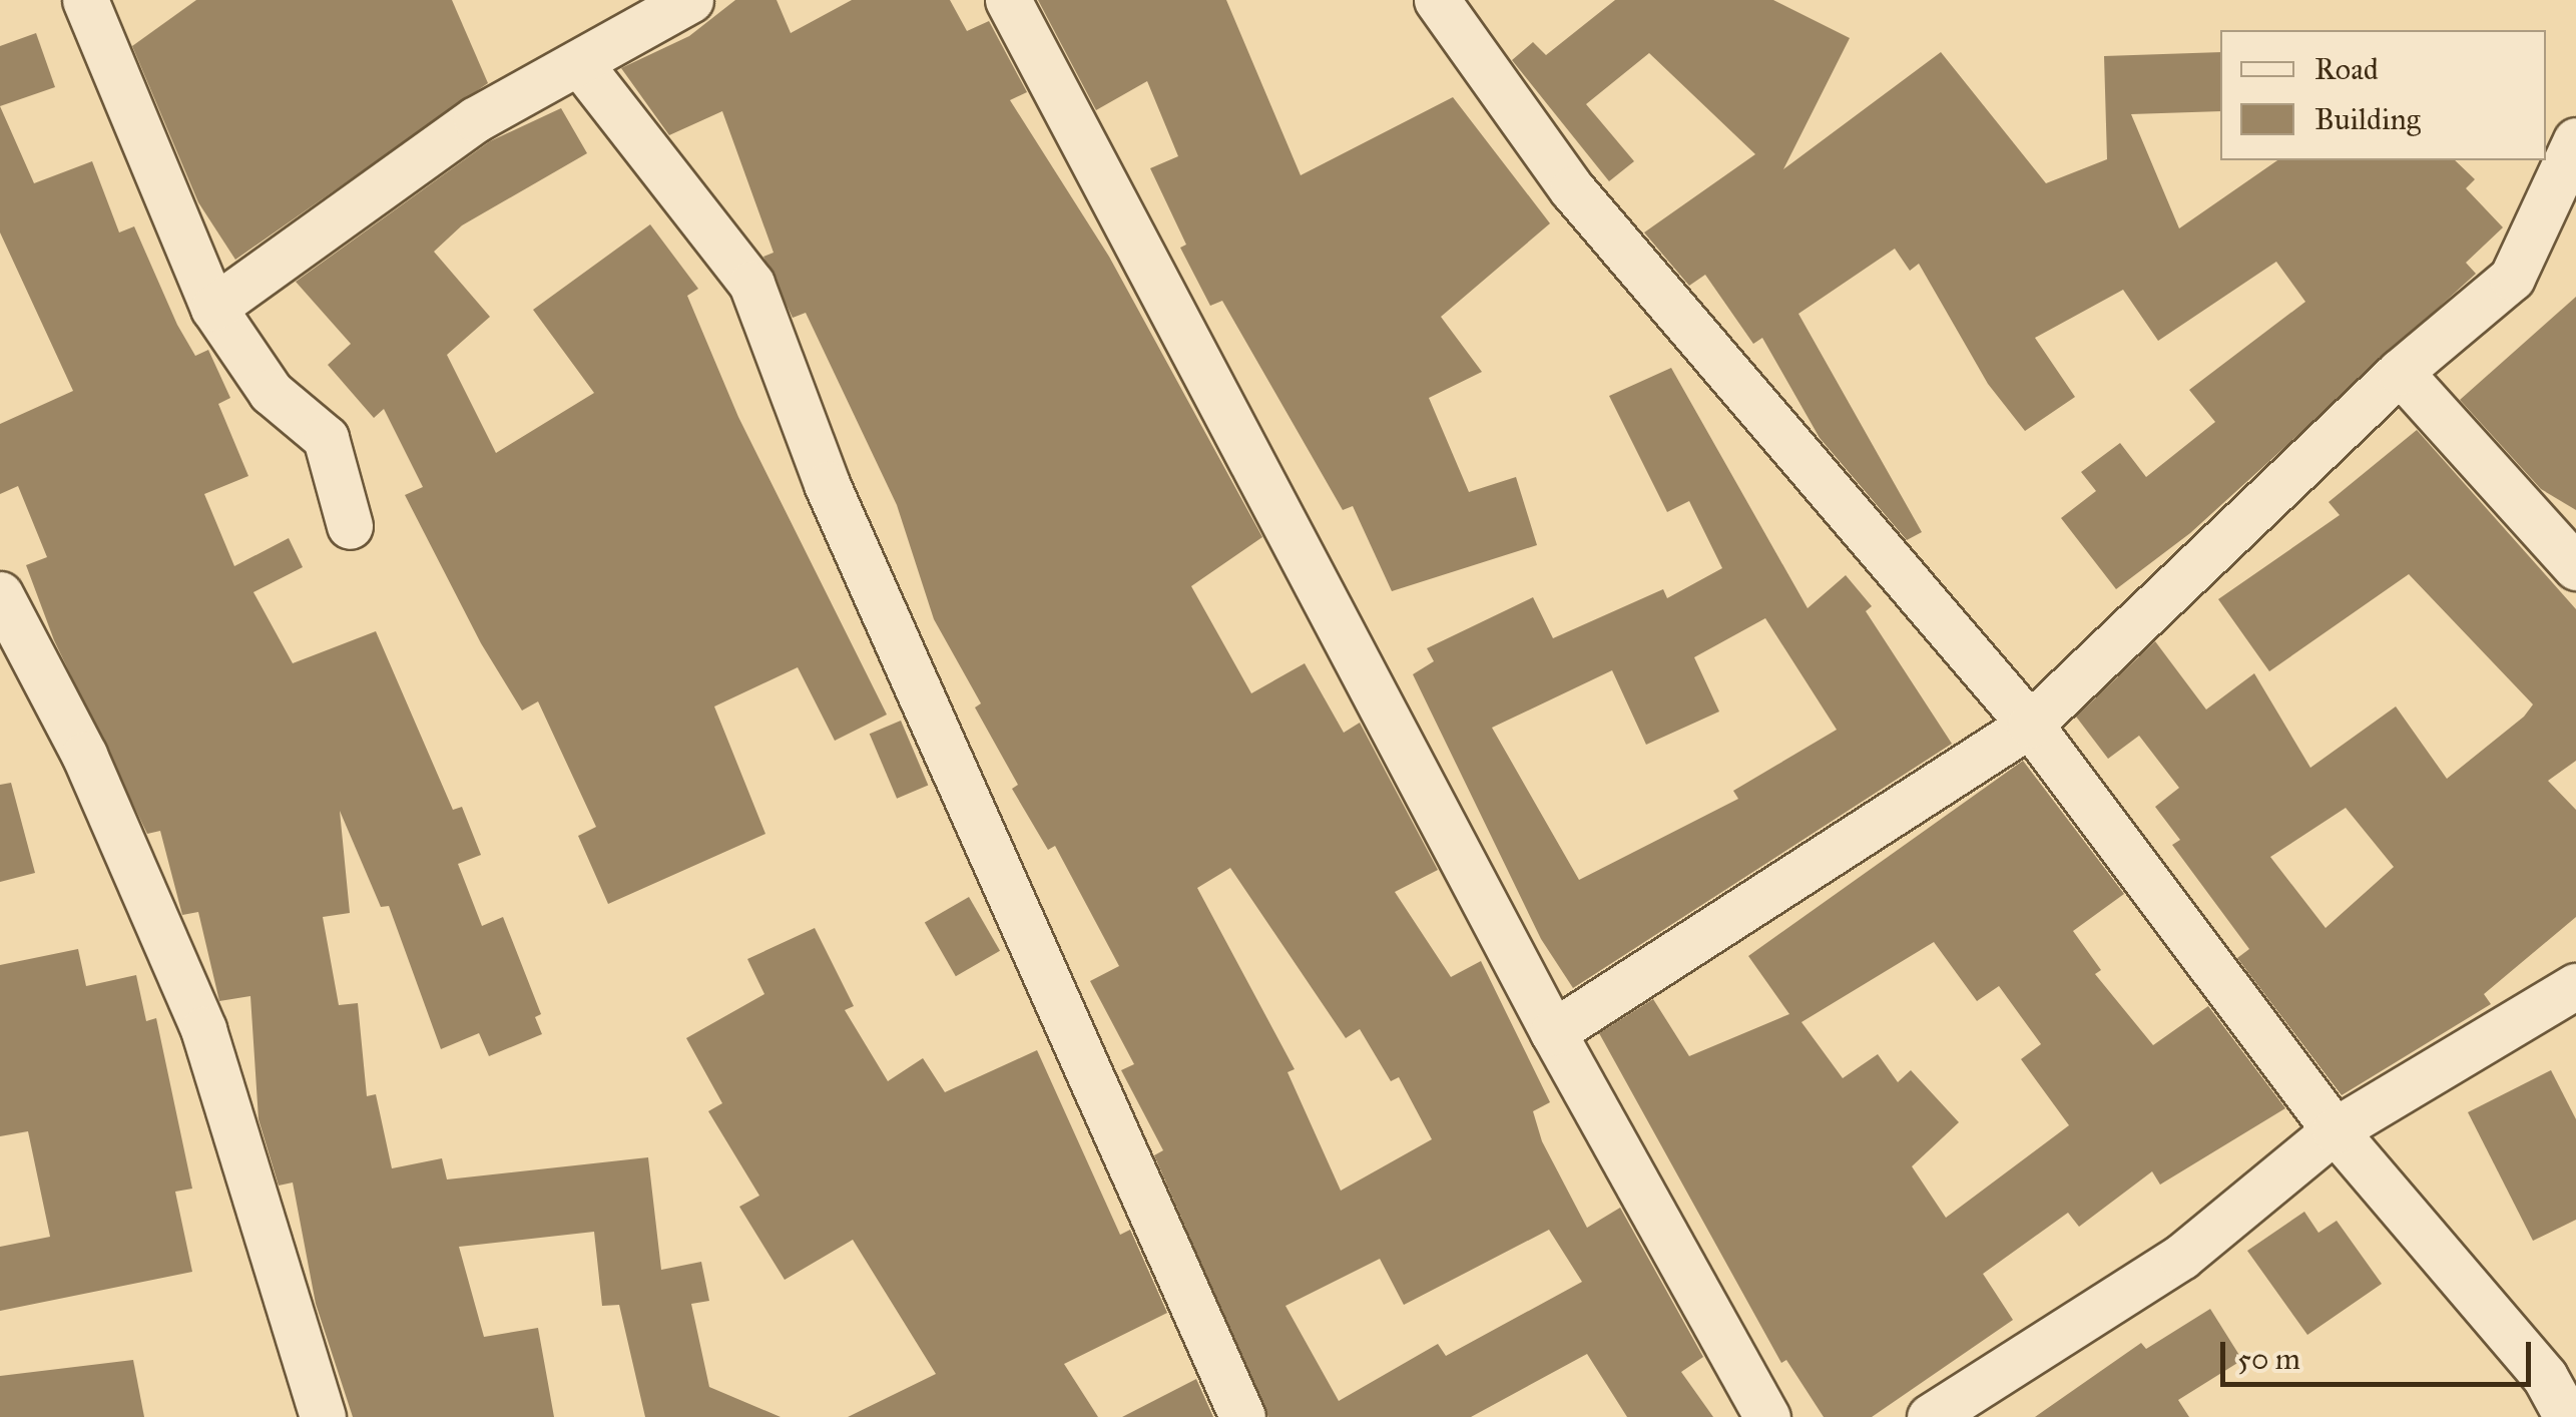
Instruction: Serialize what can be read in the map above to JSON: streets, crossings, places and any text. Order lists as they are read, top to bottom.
{
  "legend": ["Road", "Building"],
  "scale_bar": "50 m"
}
